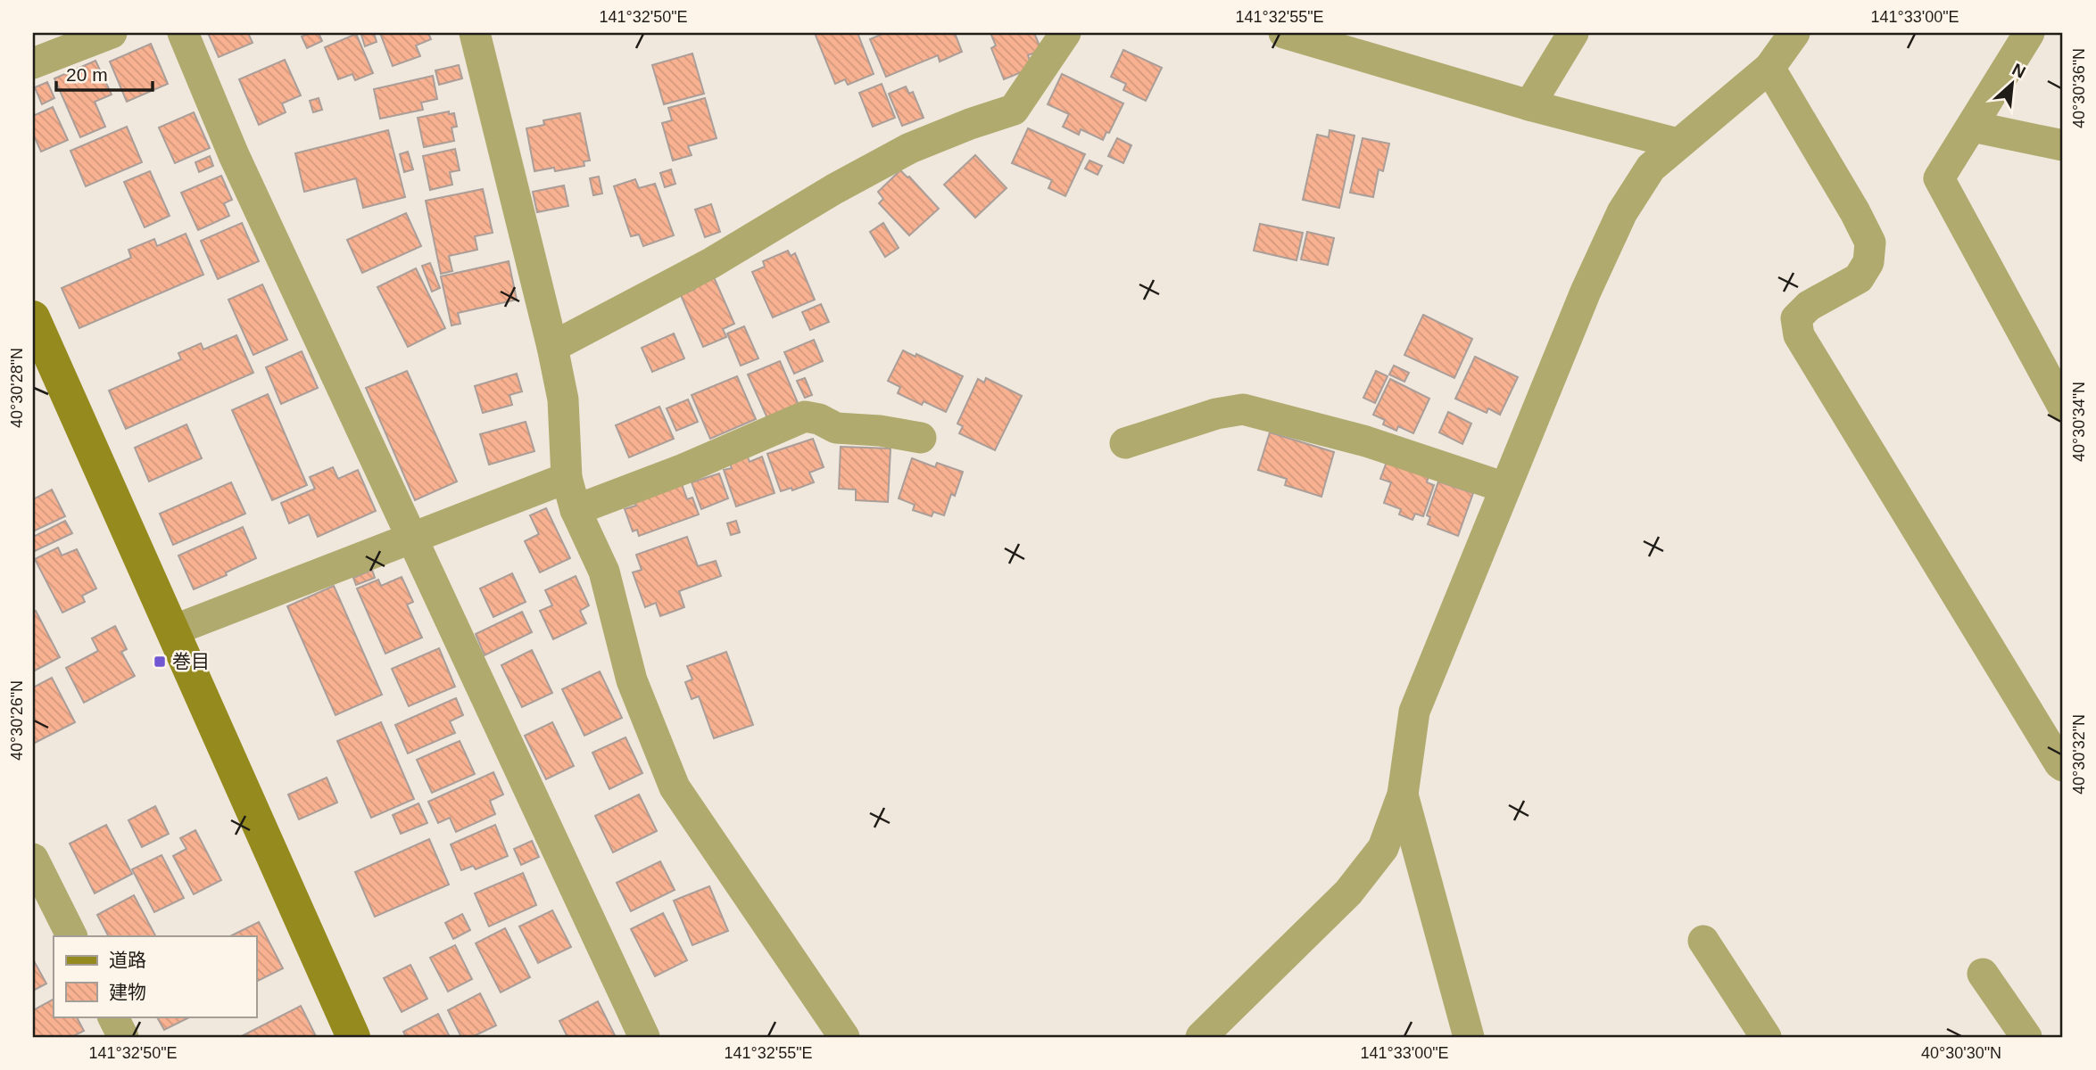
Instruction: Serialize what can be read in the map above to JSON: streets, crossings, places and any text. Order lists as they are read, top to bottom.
{
  "places": {
    "transit": ["巻目"]
  },
  "legend": ["道路", "建物"],
  "scale_bar": "20 m",
  "north": "top right",
  "coordinates": [
    "141°32'50\"E",
    "141°32'55\"E",
    "141°33'00\"E",
    "40°30'36\"N",
    "40°30'28\"N",
    "40°30'34\"N",
    "40°30'26\"N",
    "40°30'32\"N",
    "40°30'30\"N"
  ]
}
